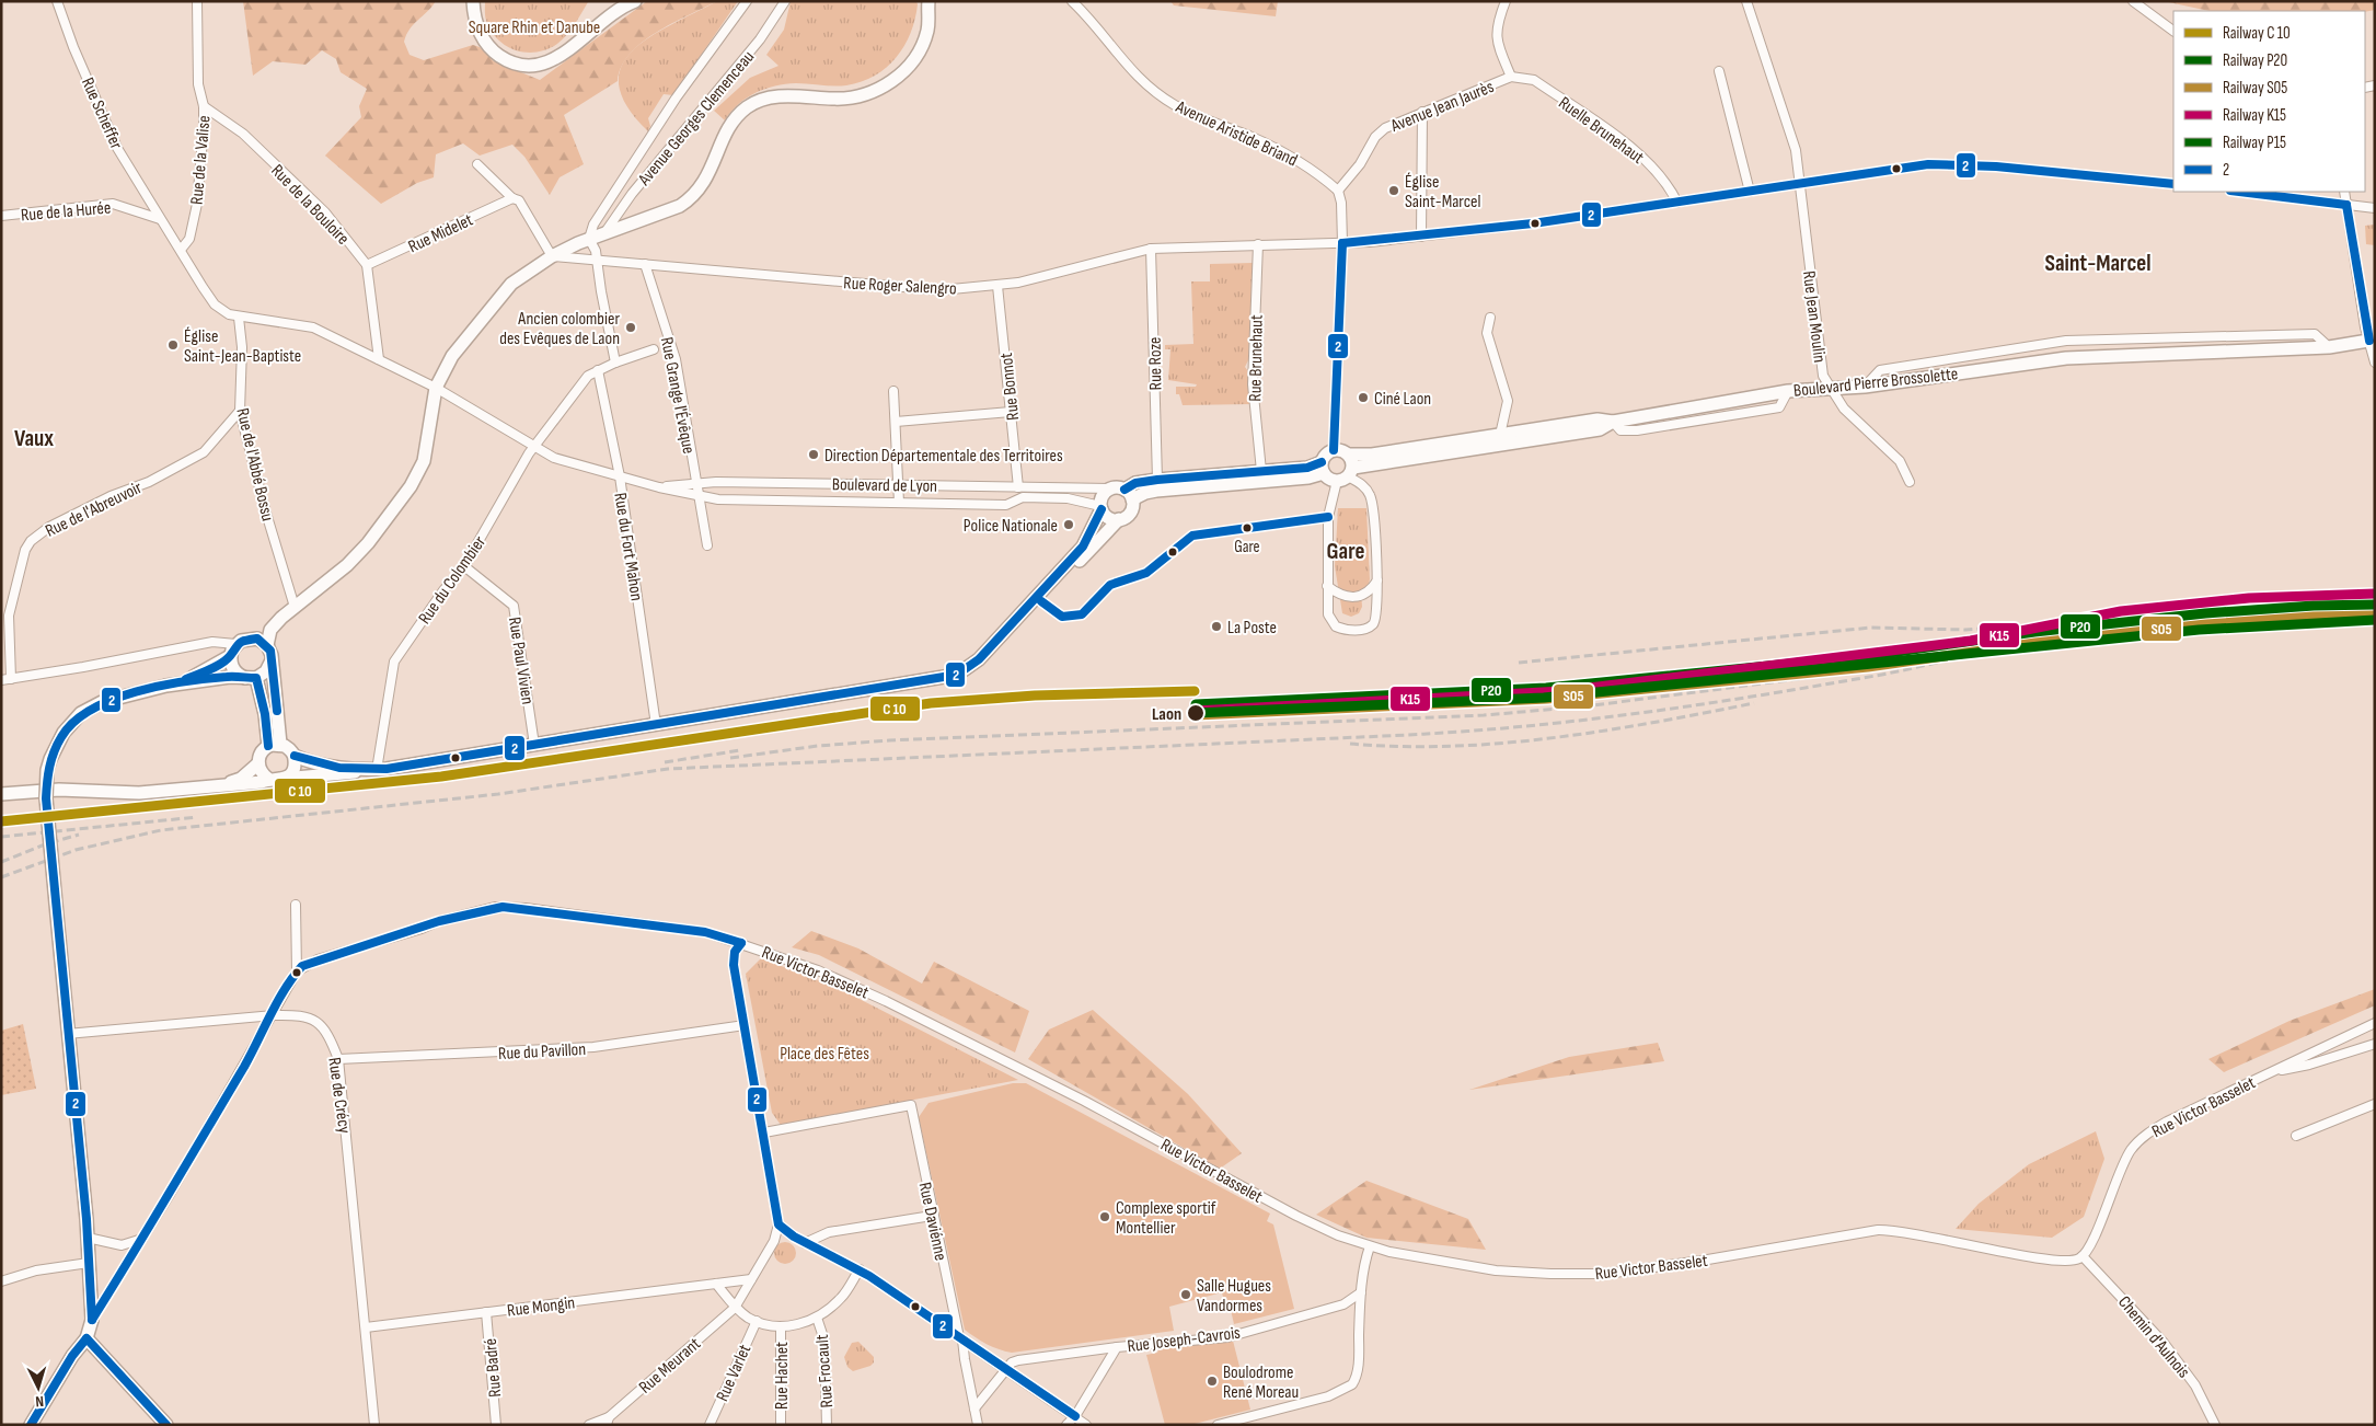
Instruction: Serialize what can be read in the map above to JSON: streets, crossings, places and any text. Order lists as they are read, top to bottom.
{
  "streets": {
    "main road": ["Boulevard Pierre Brossolette"],
    "street": [
      "Avenue Jean Jaurès",
      "Rue Scheffer",
      "Avenue Georges Clemenceau",
      "Ruelle Brunehaut",
      "Avenue Aristide Briand",
      "Rue de la Valise",
      "Rue de la Bouloire",
      "Rue de la Hurée",
      "Rue Midelet",
      "Rue Roger Salengro",
      "Rue Jean Moulin",
      "Rue Brunehaut",
      "Rue Roze",
      "Rue Bonnot",
      "Rue Grange l'Évêque",
      "Rue de l'Abbé Bossu",
      "Boulevard de Lyon",
      "Rue de l'Abreuvoir",
      "Rue du Fort Mahon",
      "Rue du Colombier",
      "Rue Paul Vivien",
      "Rue Victor Basselet",
      "Rue du Pavillon",
      "Rue de Crécy",
      "Rue Daviénne",
      "Rue Mongin",
      "Chemin d'Aulnois",
      "Rue Joseph-Cavrois",
      "Rue Meurant",
      "Rue Badré",
      "Rue Frocault",
      "Rue Varlet",
      "Rue Hachet"
    ]
  },
  "crossings": [
    ["Avenue Jean Jaurès", "Ruelle Brunehaut"],
    ["Avenue Jean Jaurès", "Avenue Aristide Briand"],
    ["Rue Scheffer", "Rue de la Valise"],
    ["Rue Scheffer", "Rue de la Hurée"],
    ["Rue Scheffer", "Rue de l'Abbé Bossu"],
    ["Rue Scheffer", "Boulevard de Lyon"],
    ["Ruelle Brunehaut", "Rue Roger Salengro"],
    ["Rue de la Valise", "Rue de la Bouloire"],
    ["Rue de la Bouloire", "Rue Midelet"],
    ["Rue Roger Salengro", "Rue Jean Moulin"],
    ["Rue Roger Salengro", "Rue Brunehaut"],
    ["Rue Roger Salengro", "Rue Roze"],
    ["Rue Roger Salengro", "Rue Bonnot"],
    ["Rue Roger Salengro", "Rue Grange l'Évêque"],
    ["Rue Jean Moulin", "Boulevard Pierre Brossolette"],
    ["Rue Bonnot", "Boulevard de Lyon"],
    ["Rue Grange l'Évêque", "Boulevard de Lyon"],
    ["Rue de l'Abbé Bossu", "Boulevard de Lyon"],
    ["Rue de l'Abbé Bossu", "Rue de l'Abreuvoir"],
    ["Boulevard de Lyon", "Rue du Fort Mahon"],
    ["Boulevard de Lyon", "Rue du Colombier"],
    ["Rue du Fort Mahon", "Rue du Colombier"],
    ["Rue du Colombier", "Rue Paul Vivien"],
    ["Rue Victor Basselet", "Chemin d'Aulnois"],
    ["Rue du Pavillon", "Rue de Crécy"],
    ["Rue de Crécy", "Rue Mongin"],
    ["Rue Mongin", "Rue Badré"]
  ],
  "districts": ["Saint-Marcel", "Vaux", "Gare"],
  "parks": ["Square Rhin et Danube", "Place des Fêtes"],
  "places": [
    "Église Saint-Marcel",
    "Ancien colombier des Evêques de Laon",
    "Église Saint-Jean-Baptiste",
    "Ciné Laon",
    "Direction Départementale des Territoires",
    "Police Nationale",
    "Gare",
    "La Poste",
    "Laon",
    "Complexe sportif Montellier",
    "Salle Hugues Vandormes",
    "Boulodrome René Moreau"
  ],
  "lines": [
    "transit line 2",
    "rail line K15",
    "rail line P20",
    "rail line S05",
    "rail line P15"
  ],
  "legend": [
    "Railway C 10",
    "Railway P20",
    "Railway S05",
    "Railway K15",
    "Railway P15",
    "2"
  ],
  "north": "bottom"
}
